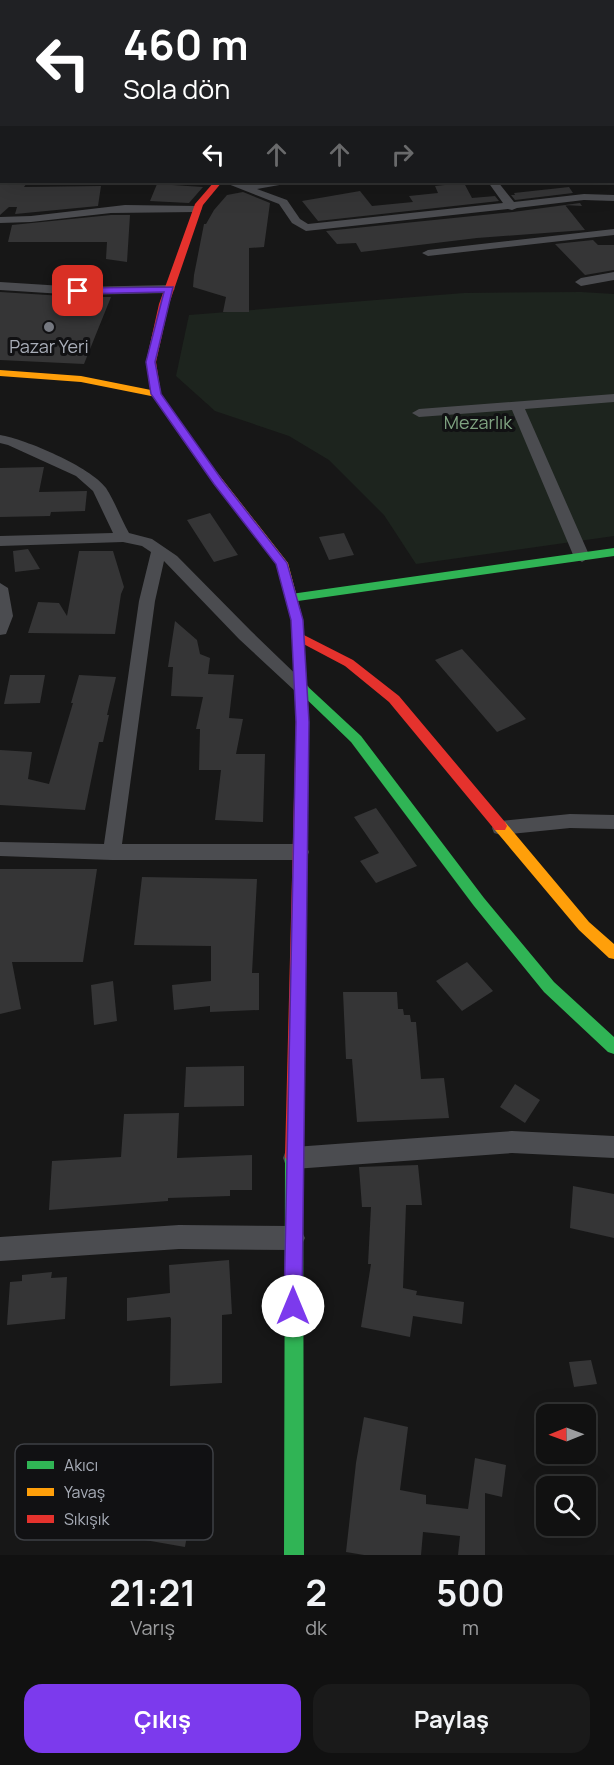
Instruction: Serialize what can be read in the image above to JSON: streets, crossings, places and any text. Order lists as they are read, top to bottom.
{
  "parks": ["Mezarlık"],
  "places": ["Pazar Yeri"],
  "legend": ["Akıcı", "Yavaş", "Sıkışık"],
  "north": "left",
  "page": {
    "turn": ["460 m", "Sola dön"],
    "eta": [
      "21:21",
      "Varış",
      "2",
      "dk",
      "500",
      "m"
    ],
    "buttons": ["Çıkış", "Paylaş"]
  }
}
